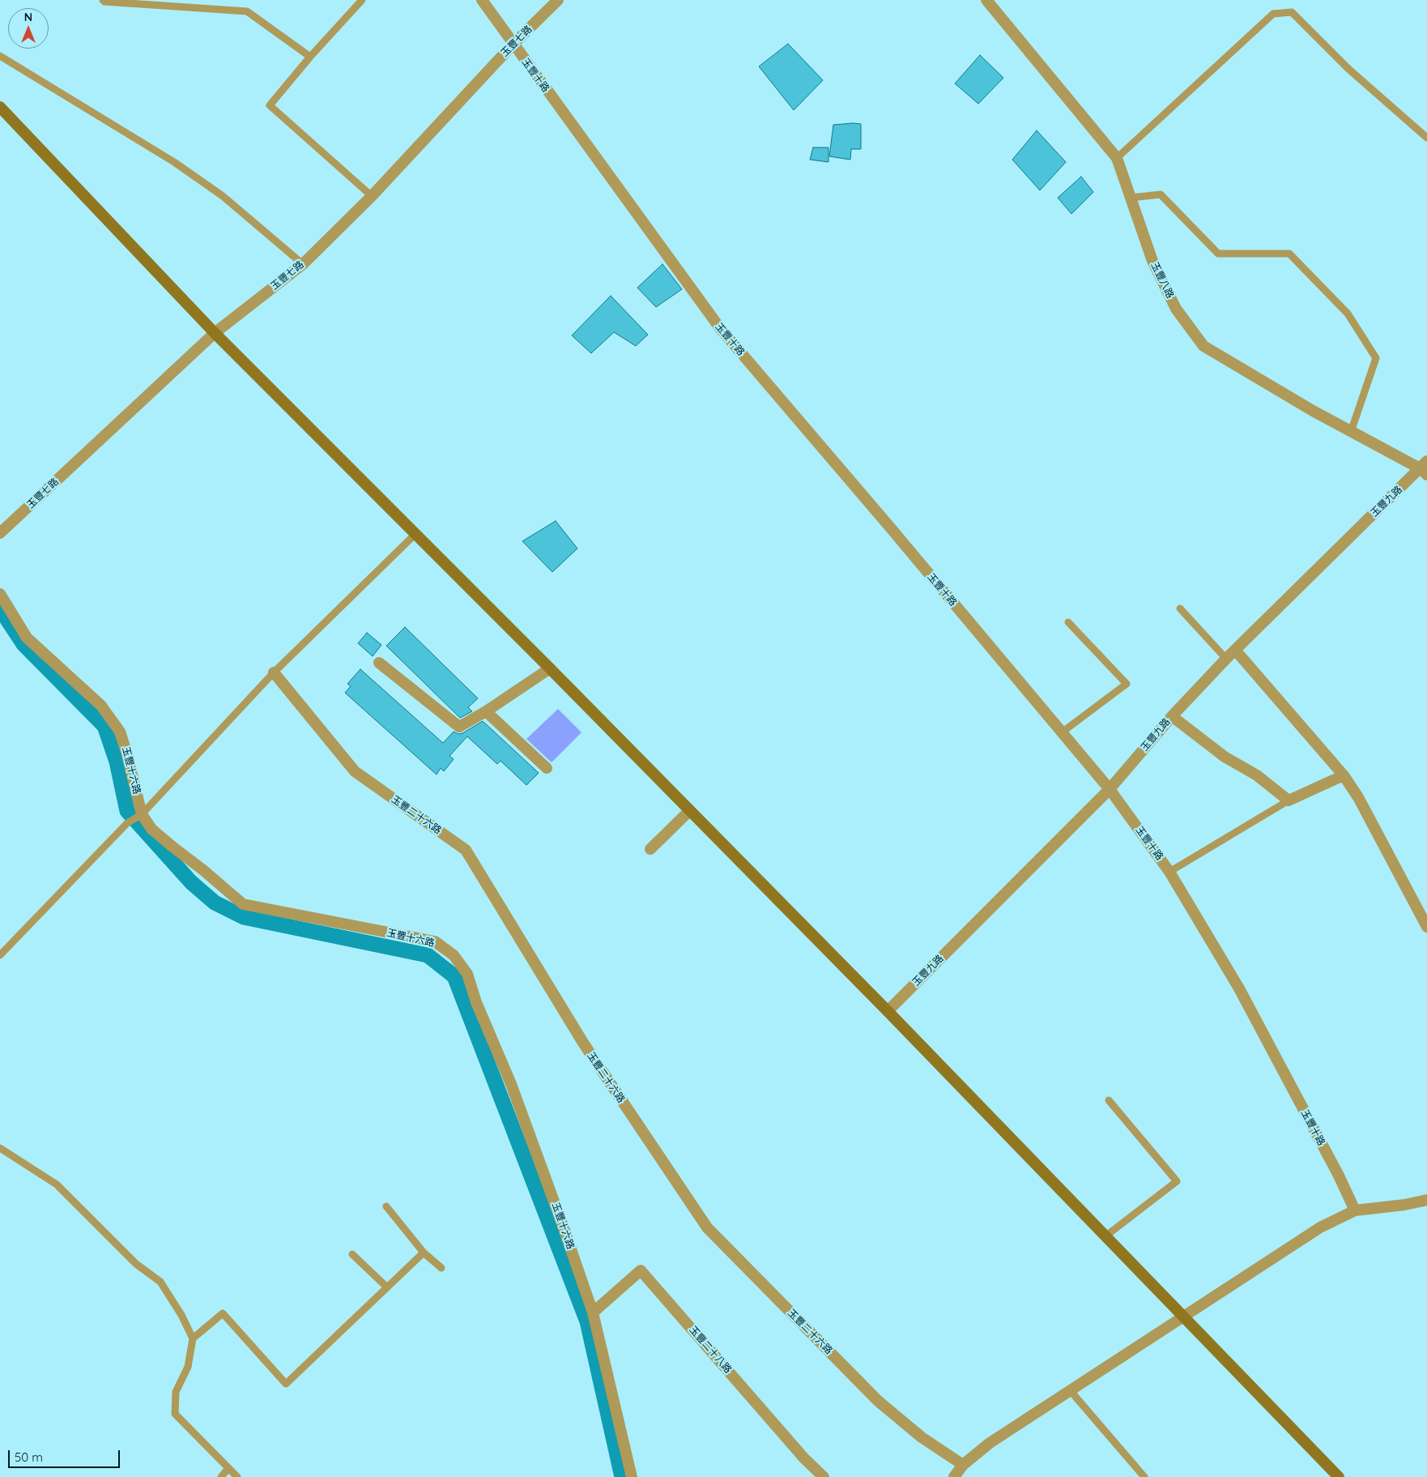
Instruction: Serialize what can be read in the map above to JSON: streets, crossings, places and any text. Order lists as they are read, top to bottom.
{
  "streets": {
    "street": [
      "玉豐七路",
      "玉豐十路",
      "玉豐八路",
      "玉豐九路",
      "玉豐十六路",
      "玉豐二十六路",
      "玉豐二十八路"
    ]
  },
  "crossings": [
    ["玉豐七路", "玉豐十路"],
    ["玉豐十路", "玉豐九路"],
    ["玉豐八路", "玉豐九路"],
    ["玉豐十六路", "玉豐二十八路"]
  ],
  "scale_bar": "50 m",
  "north": "top"
}
